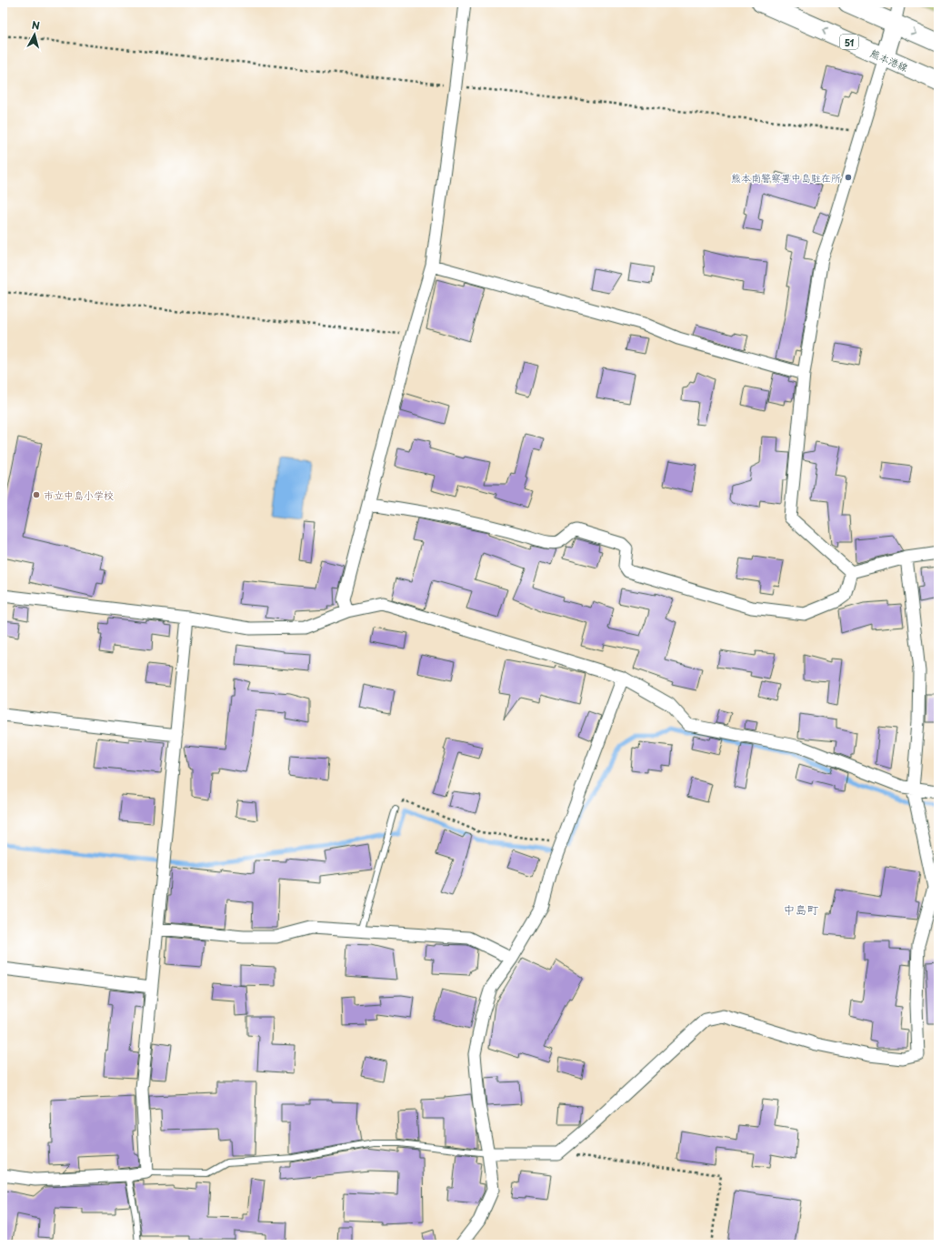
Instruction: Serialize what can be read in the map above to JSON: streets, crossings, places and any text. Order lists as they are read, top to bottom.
{
  "streets": {
    "main road": ["51", "熊本港線"]
  },
  "districts": ["中島町"],
  "places": ["熊本南警察署中島駐在所", "市立中島小学校"],
  "north": "top"
}
